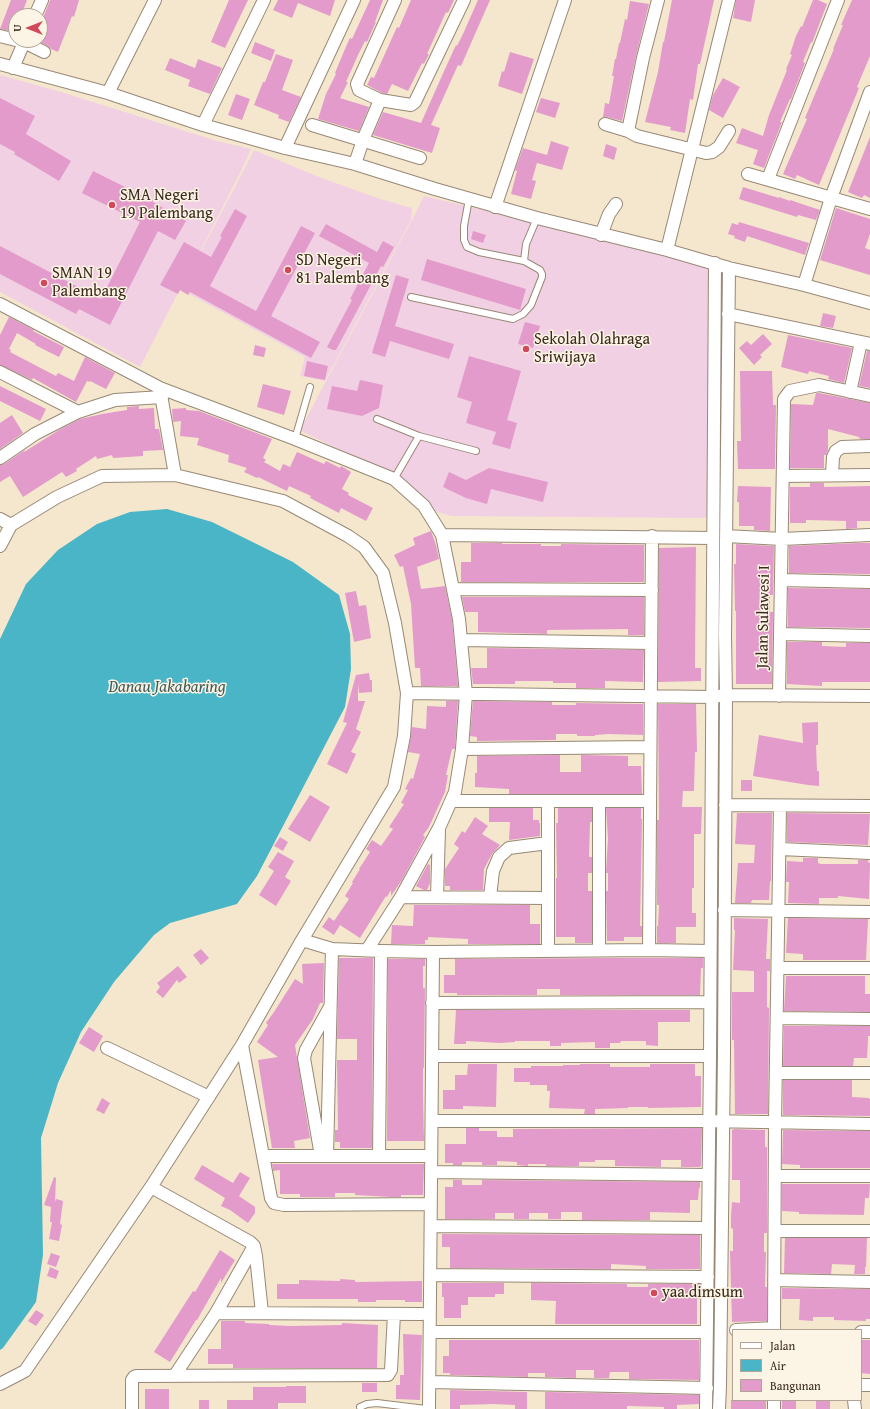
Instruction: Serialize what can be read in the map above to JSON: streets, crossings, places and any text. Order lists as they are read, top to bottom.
{
  "streets": {
    "street": ["Jalan Sulawesi I"]
  },
  "water": ["Danau Jakabaring"],
  "places": [
    "SMA Negeri 19 Palembang",
    "SD Negeri 81 Palembang",
    "SMAN 19 Palembang",
    "Sekolah Olahraga Sriwijaya",
    "yaa.dimsum"
  ],
  "legend": ["Jalan", "Air", "Bangunan"],
  "north": "left"
}
